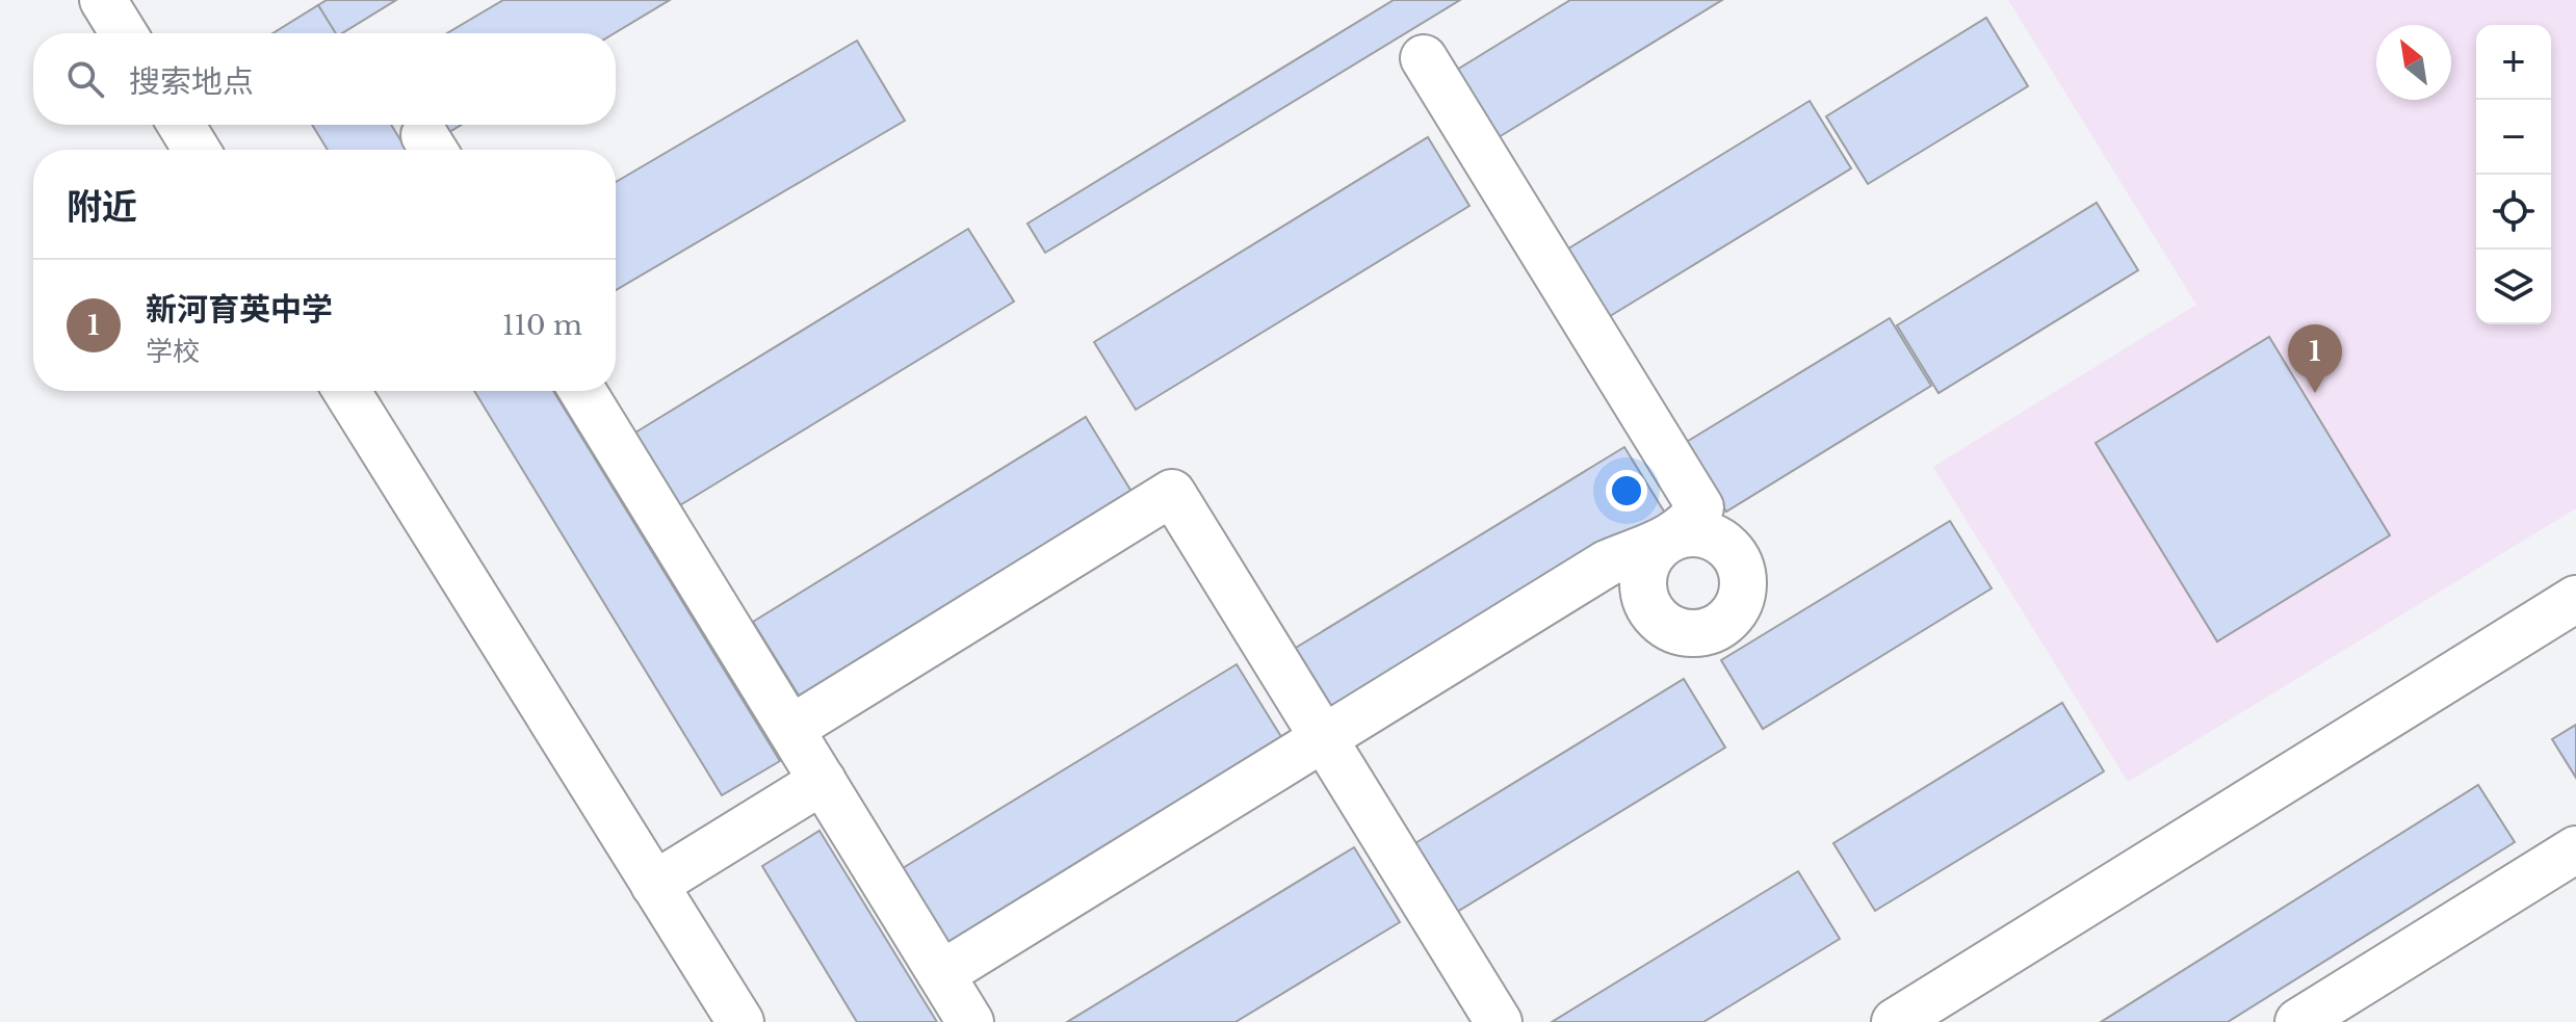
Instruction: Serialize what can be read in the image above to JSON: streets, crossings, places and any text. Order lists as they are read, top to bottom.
{
  "north": "top left",
  "page": {
    "map_buttons": ["+", "−"],
    "search": "搜索地点",
    "heading": "附近",
    "list": [
      {
        "mark": "1",
        "name": "新河育英中学",
        "note": "学校",
        "value": "110 m"
      }
    ],
    "pins": "1"
  }
}
